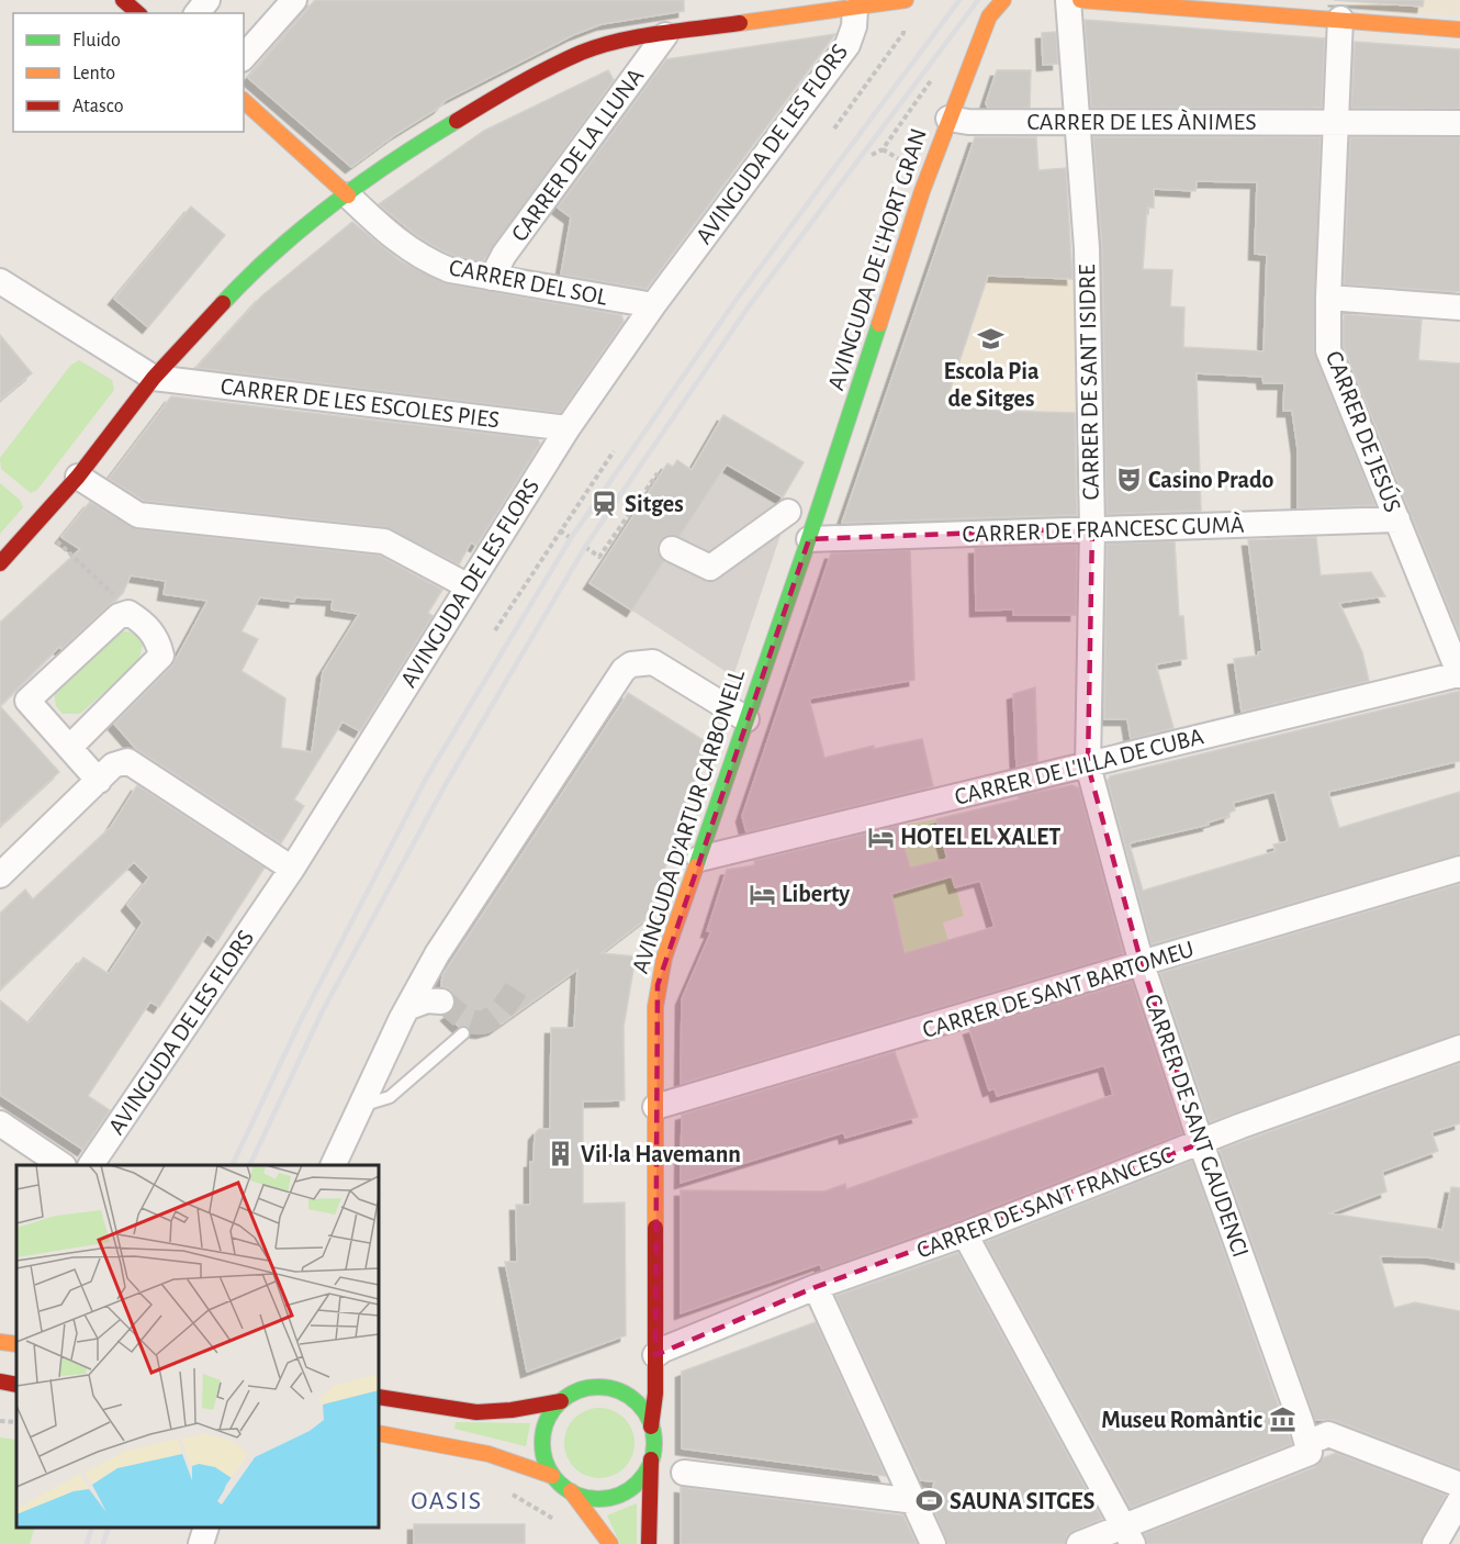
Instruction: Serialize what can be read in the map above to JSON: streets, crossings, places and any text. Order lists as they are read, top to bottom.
{
  "streets": {
    "street": [
      "CARRER DE LES ÀNIMES",
      "AVINGUDA DE LES FLORS",
      "CARRER DE LA LLUNA",
      "AVINGUDA DE L'HORT GRAN",
      "CARRER DEL SOL",
      "CARRER DE SANT ISIDRE",
      "CARRER DE LES ESCOLES PIES",
      "CARRER DE JESÚS",
      "CARRER DE FRANCESC GUMÀ",
      "CARRER DE L'ILLA DE CUBA",
      "AVINGUDA D'ARTUR CARBONELL",
      "CARRER DE SANT BARTOMEU",
      "CARRER DE SANT GAUDENCI",
      "CARRER DE SANT FRANCESC"
    ]
  },
  "crossings": [
    ["CARRER DE LES ÀNIMES", "AVINGUDA DE L'HORT GRAN"],
    ["CARRER DE LES ÀNIMES", "CARRER DE SANT ISIDRE"],
    ["CARRER DE LES ÀNIMES", "CARRER DE JESÚS"],
    ["AVINGUDA DE LES FLORS", "CARRER DEL SOL"],
    ["AVINGUDA DE LES FLORS", "CARRER DE LES ESCOLES PIES"],
    ["CARRER DE LA LLUNA", "CARRER DEL SOL"],
    ["AVINGUDA DE L'HORT GRAN", "CARRER DE FRANCESC GUMÀ"],
    ["AVINGUDA DE L'HORT GRAN", "AVINGUDA D'ARTUR CARBONELL"],
    ["CARRER DE SANT ISIDRE", "CARRER DE FRANCESC GUMÀ"],
    ["CARRER DE SANT ISIDRE", "CARRER DE L'ILLA DE CUBA"],
    ["CARRER DE SANT ISIDRE", "CARRER DE SANT GAUDENCI"],
    ["CARRER DE JESÚS", "CARRER DE FRANCESC GUMÀ"],
    ["CARRER DE JESÚS", "CARRER DE L'ILLA DE CUBA"],
    ["CARRER DE FRANCESC GUMÀ", "AVINGUDA D'ARTUR CARBONELL"],
    ["CARRER DE L'ILLA DE CUBA", "AVINGUDA D'ARTUR CARBONELL"],
    ["CARRER DE L'ILLA DE CUBA", "CARRER DE SANT GAUDENCI"],
    ["AVINGUDA D'ARTUR CARBONELL", "CARRER DE SANT BARTOMEU"],
    ["AVINGUDA D'ARTUR CARBONELL", "CARRER DE SANT FRANCESC"],
    ["CARRER DE SANT BARTOMEU", "CARRER DE SANT GAUDENCI"],
    ["CARRER DE SANT GAUDENCI", "CARRER DE SANT FRANCESC"]
  ],
  "districts": ["OASIS"],
  "places": {
    "school or university": ["Escola Pia de Sitges"],
    "theatre": ["Casino Prado"],
    "station": ["Sitges"],
    "hotel": ["HOTEL EL XALET", "Liberty"],
    "building": ["Vil·la Havemann"],
    "museum": ["Museu Romàntic"],
    "sports": ["SAUNA SITGES"]
  },
  "legend": ["Fluido", "Lento", "Atasco"]
}
